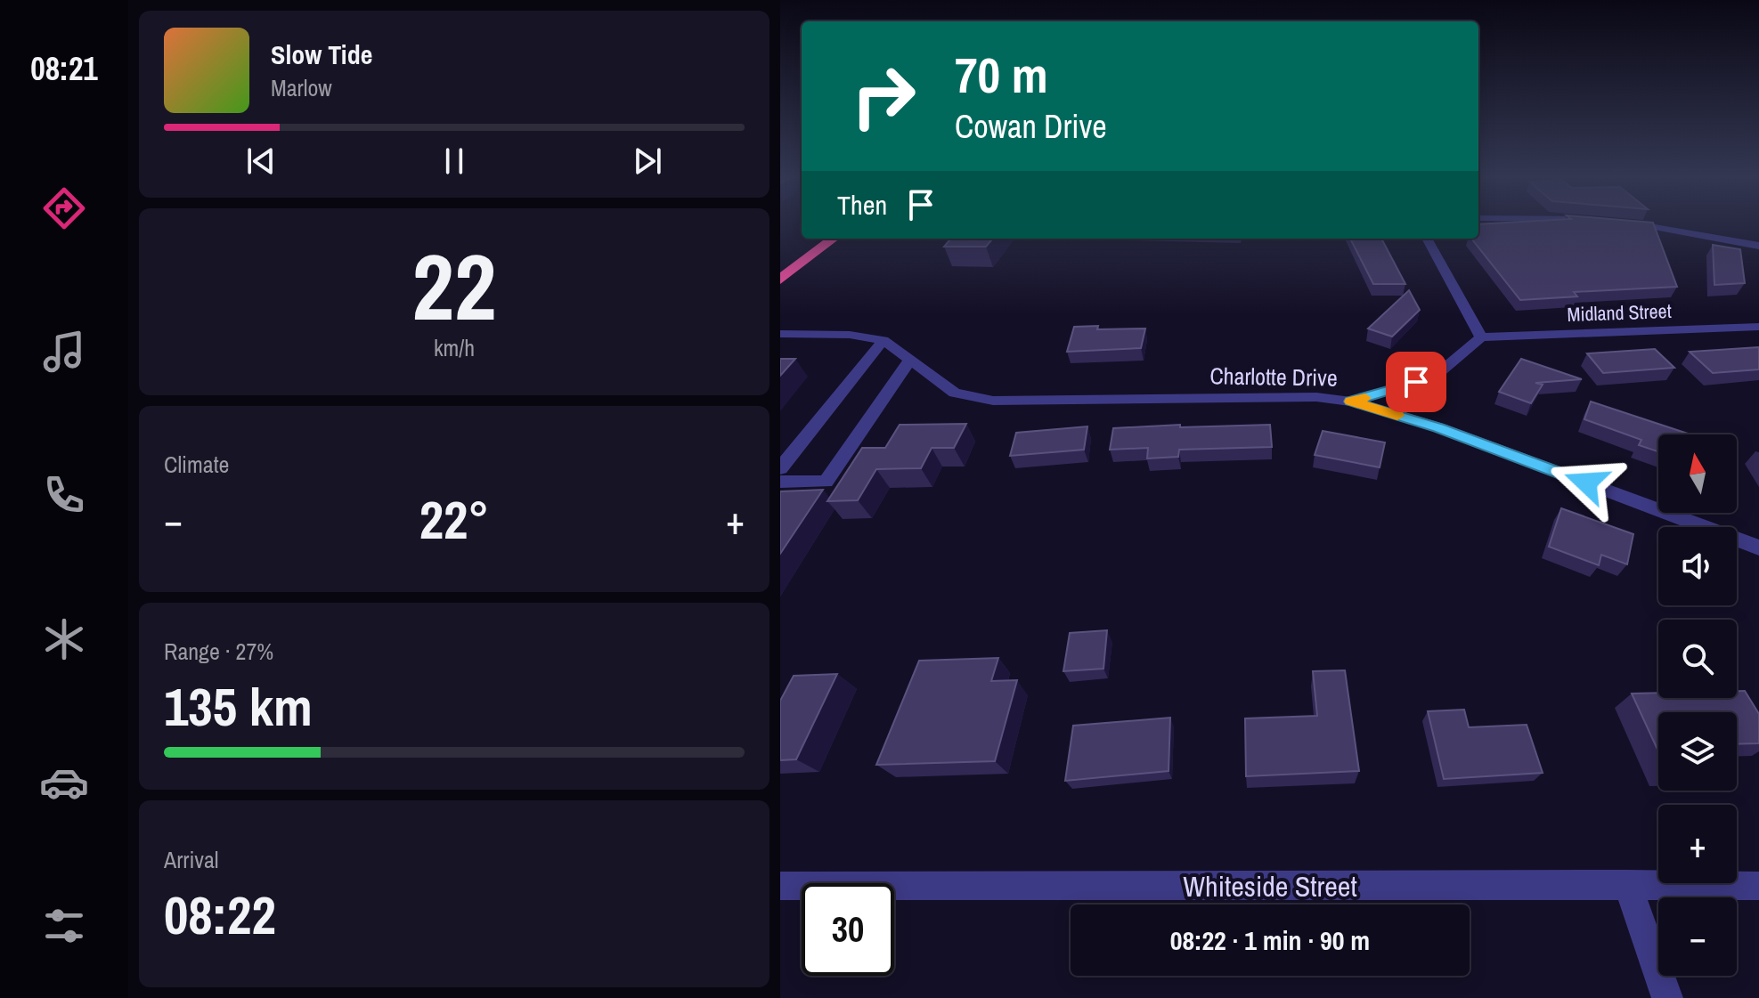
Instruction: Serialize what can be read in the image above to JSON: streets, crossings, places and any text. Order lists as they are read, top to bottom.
{
  "streets": {
    "street": ["Midland Street", "Charlotte Drive", "Whiteside Street"]
  },
  "north": "top",
  "page": {
    "tabs": "08:21",
    "turn": ["70 m", "Cowan Drive"],
    "song": ["Slow Tide", "Marlow"],
    "then": "Then",
    "tile": [
      ["22", "km/h"],
      "Climate",
      ["Range · 27%", "135 km"],
      ["Arrival", "08:22"]
    ],
    "map_buttons": ["+", "−"],
    "heat": ["−", "22°", "+"],
    "limit": "30",
    "trip": "08:22 · 1 min · 90 m"
  }
}
